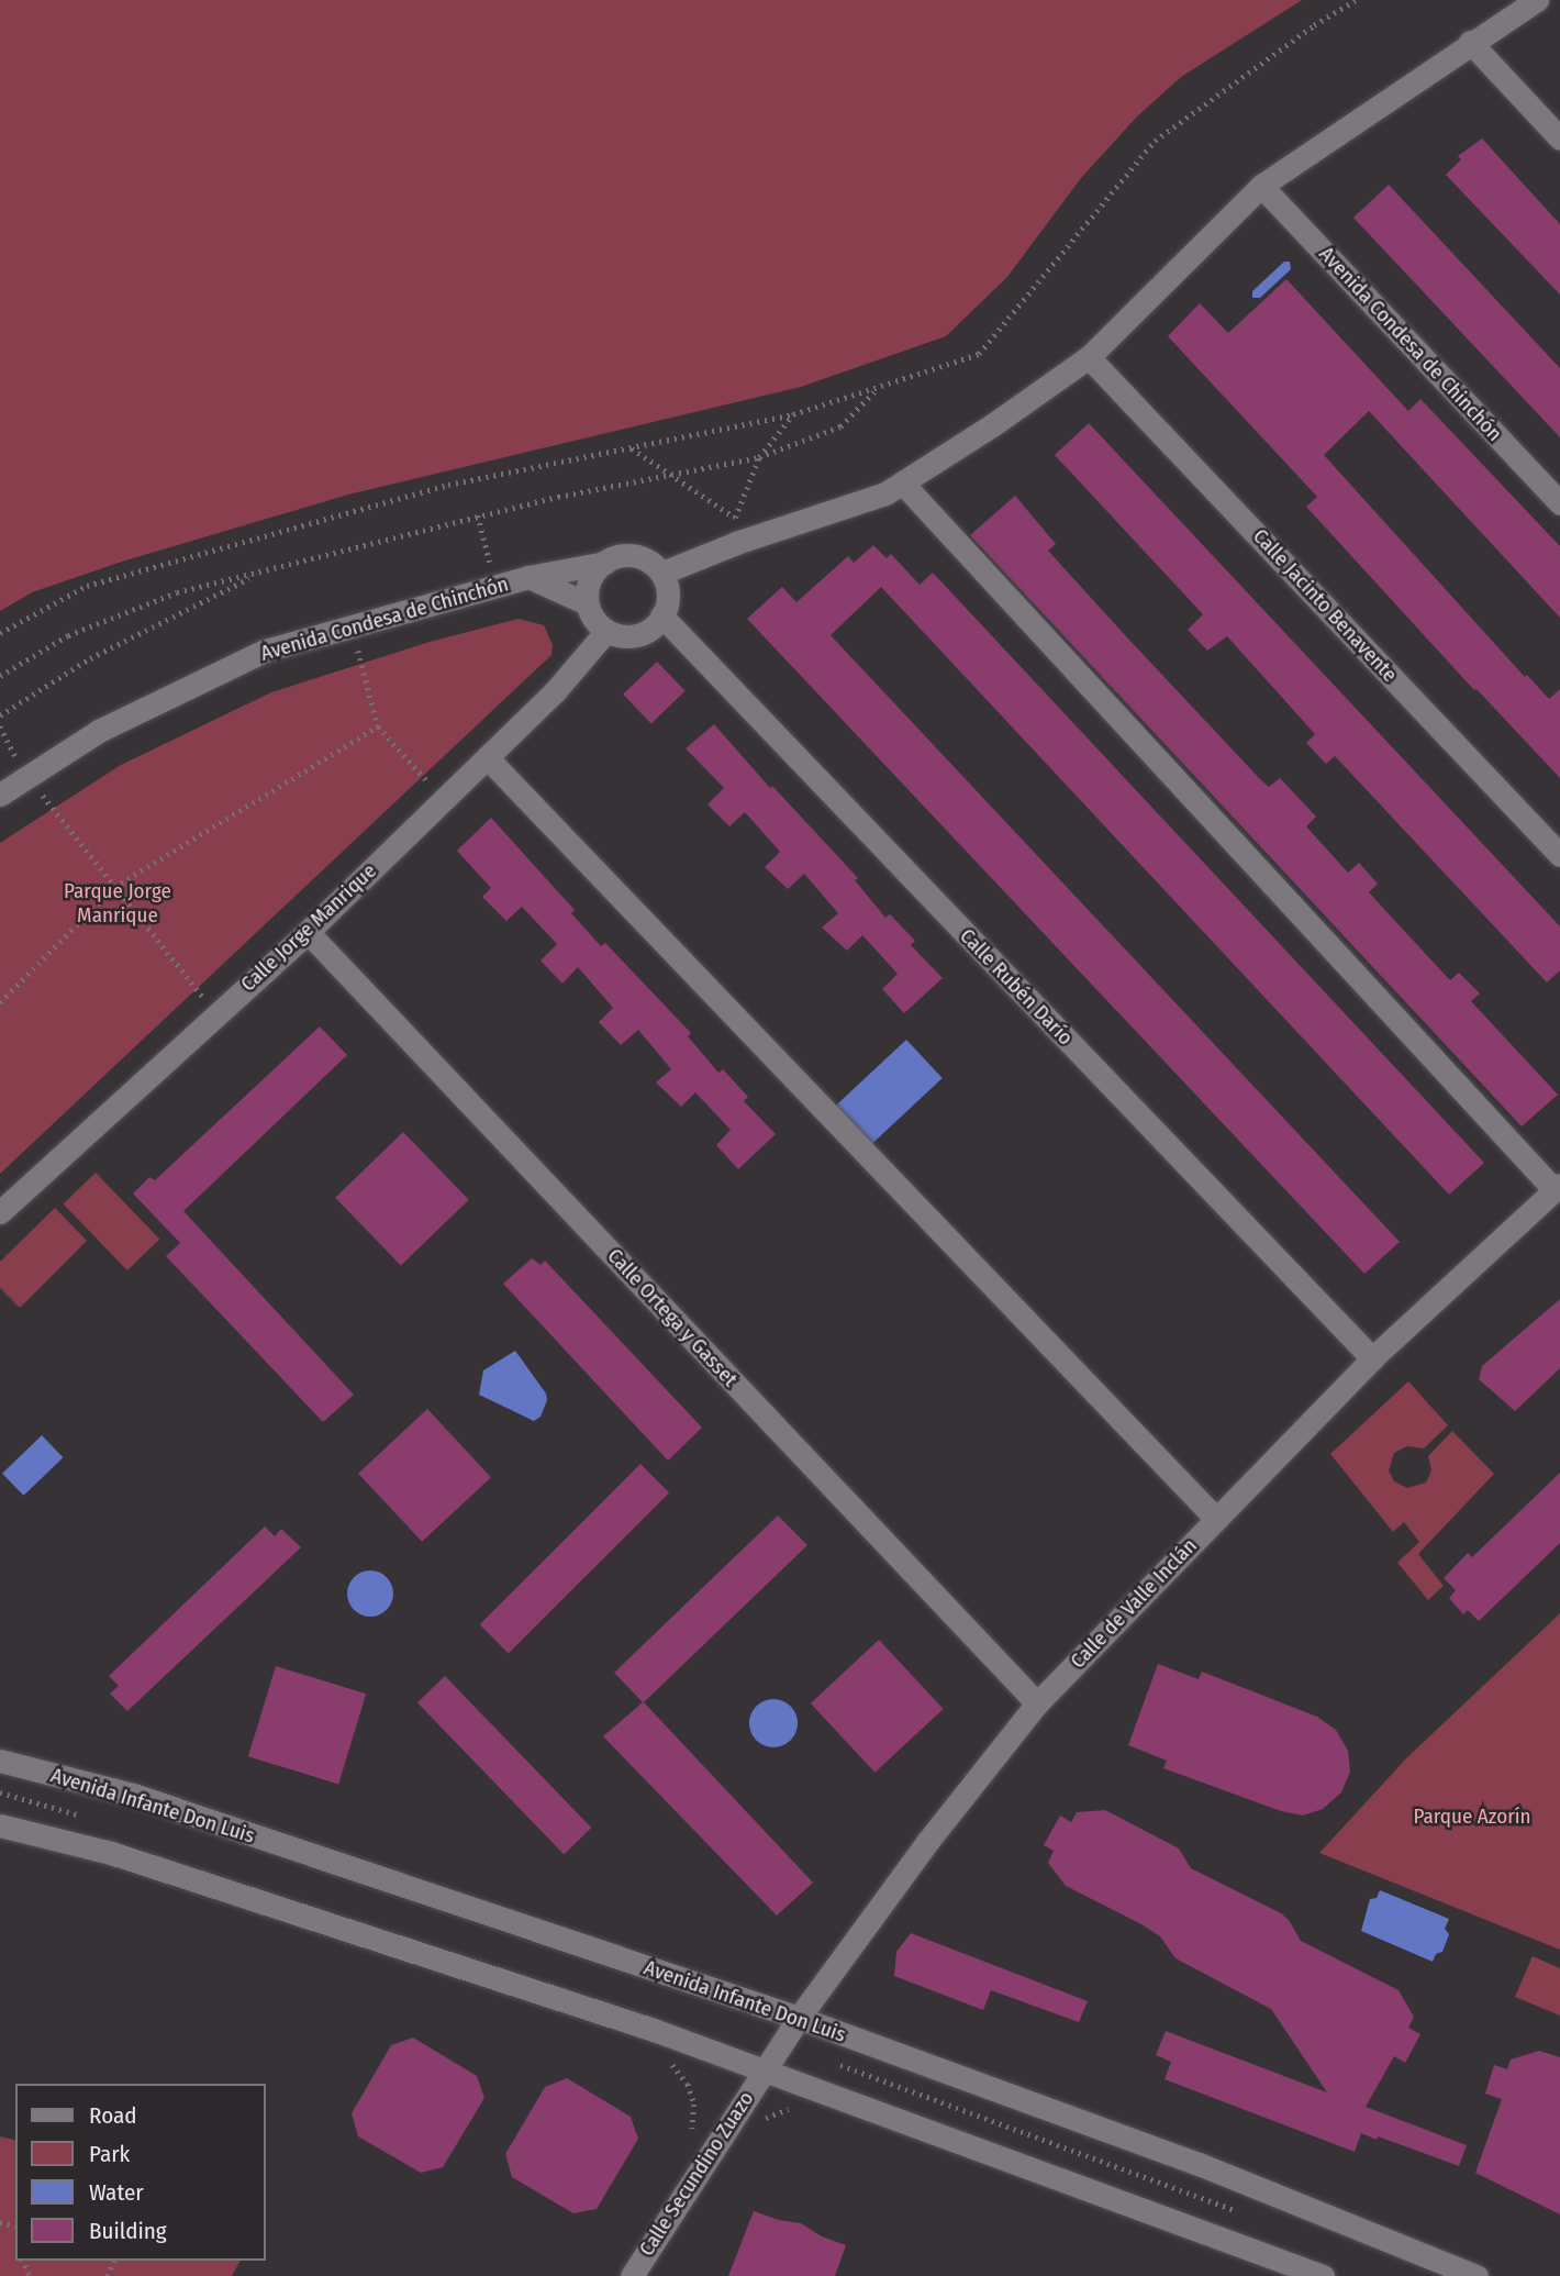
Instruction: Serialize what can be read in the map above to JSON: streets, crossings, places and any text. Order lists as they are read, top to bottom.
{
  "streets": {
    "street": [
      "Avenida Condesa de Chinchón",
      "Calle Jacinto Benavente",
      "Calle Jorge Manrique",
      "Calle Rubén Darío",
      "Calle Ortega y Gasset",
      "Calle de Valle Inclán",
      "Avenida Infante Don Luis",
      "Calle Secundino Zuazo"
    ]
  },
  "crossings": [
    ["Avenida Condesa de Chinchón", "Calle Jorge Manrique"],
    ["Avenida Condesa de Chinchón", "Calle Rubén Darío"],
    ["Calle Jorge Manrique", "Calle Rubén Darío"],
    ["Calle Jorge Manrique", "Calle Ortega y Gasset"],
    ["Calle Rubén Darío", "Calle de Valle Inclán"],
    ["Calle Ortega y Gasset", "Calle de Valle Inclán"],
    ["Calle de Valle Inclán", "Avenida Infante Don Luis"],
    ["Calle de Valle Inclán", "Calle Secundino Zuazo"]
  ],
  "parks": ["Parque Jorge Manrique", "Parque Azorín"],
  "legend": [
    "Road",
    "Park",
    "Water",
    "Building"
  ]
}
